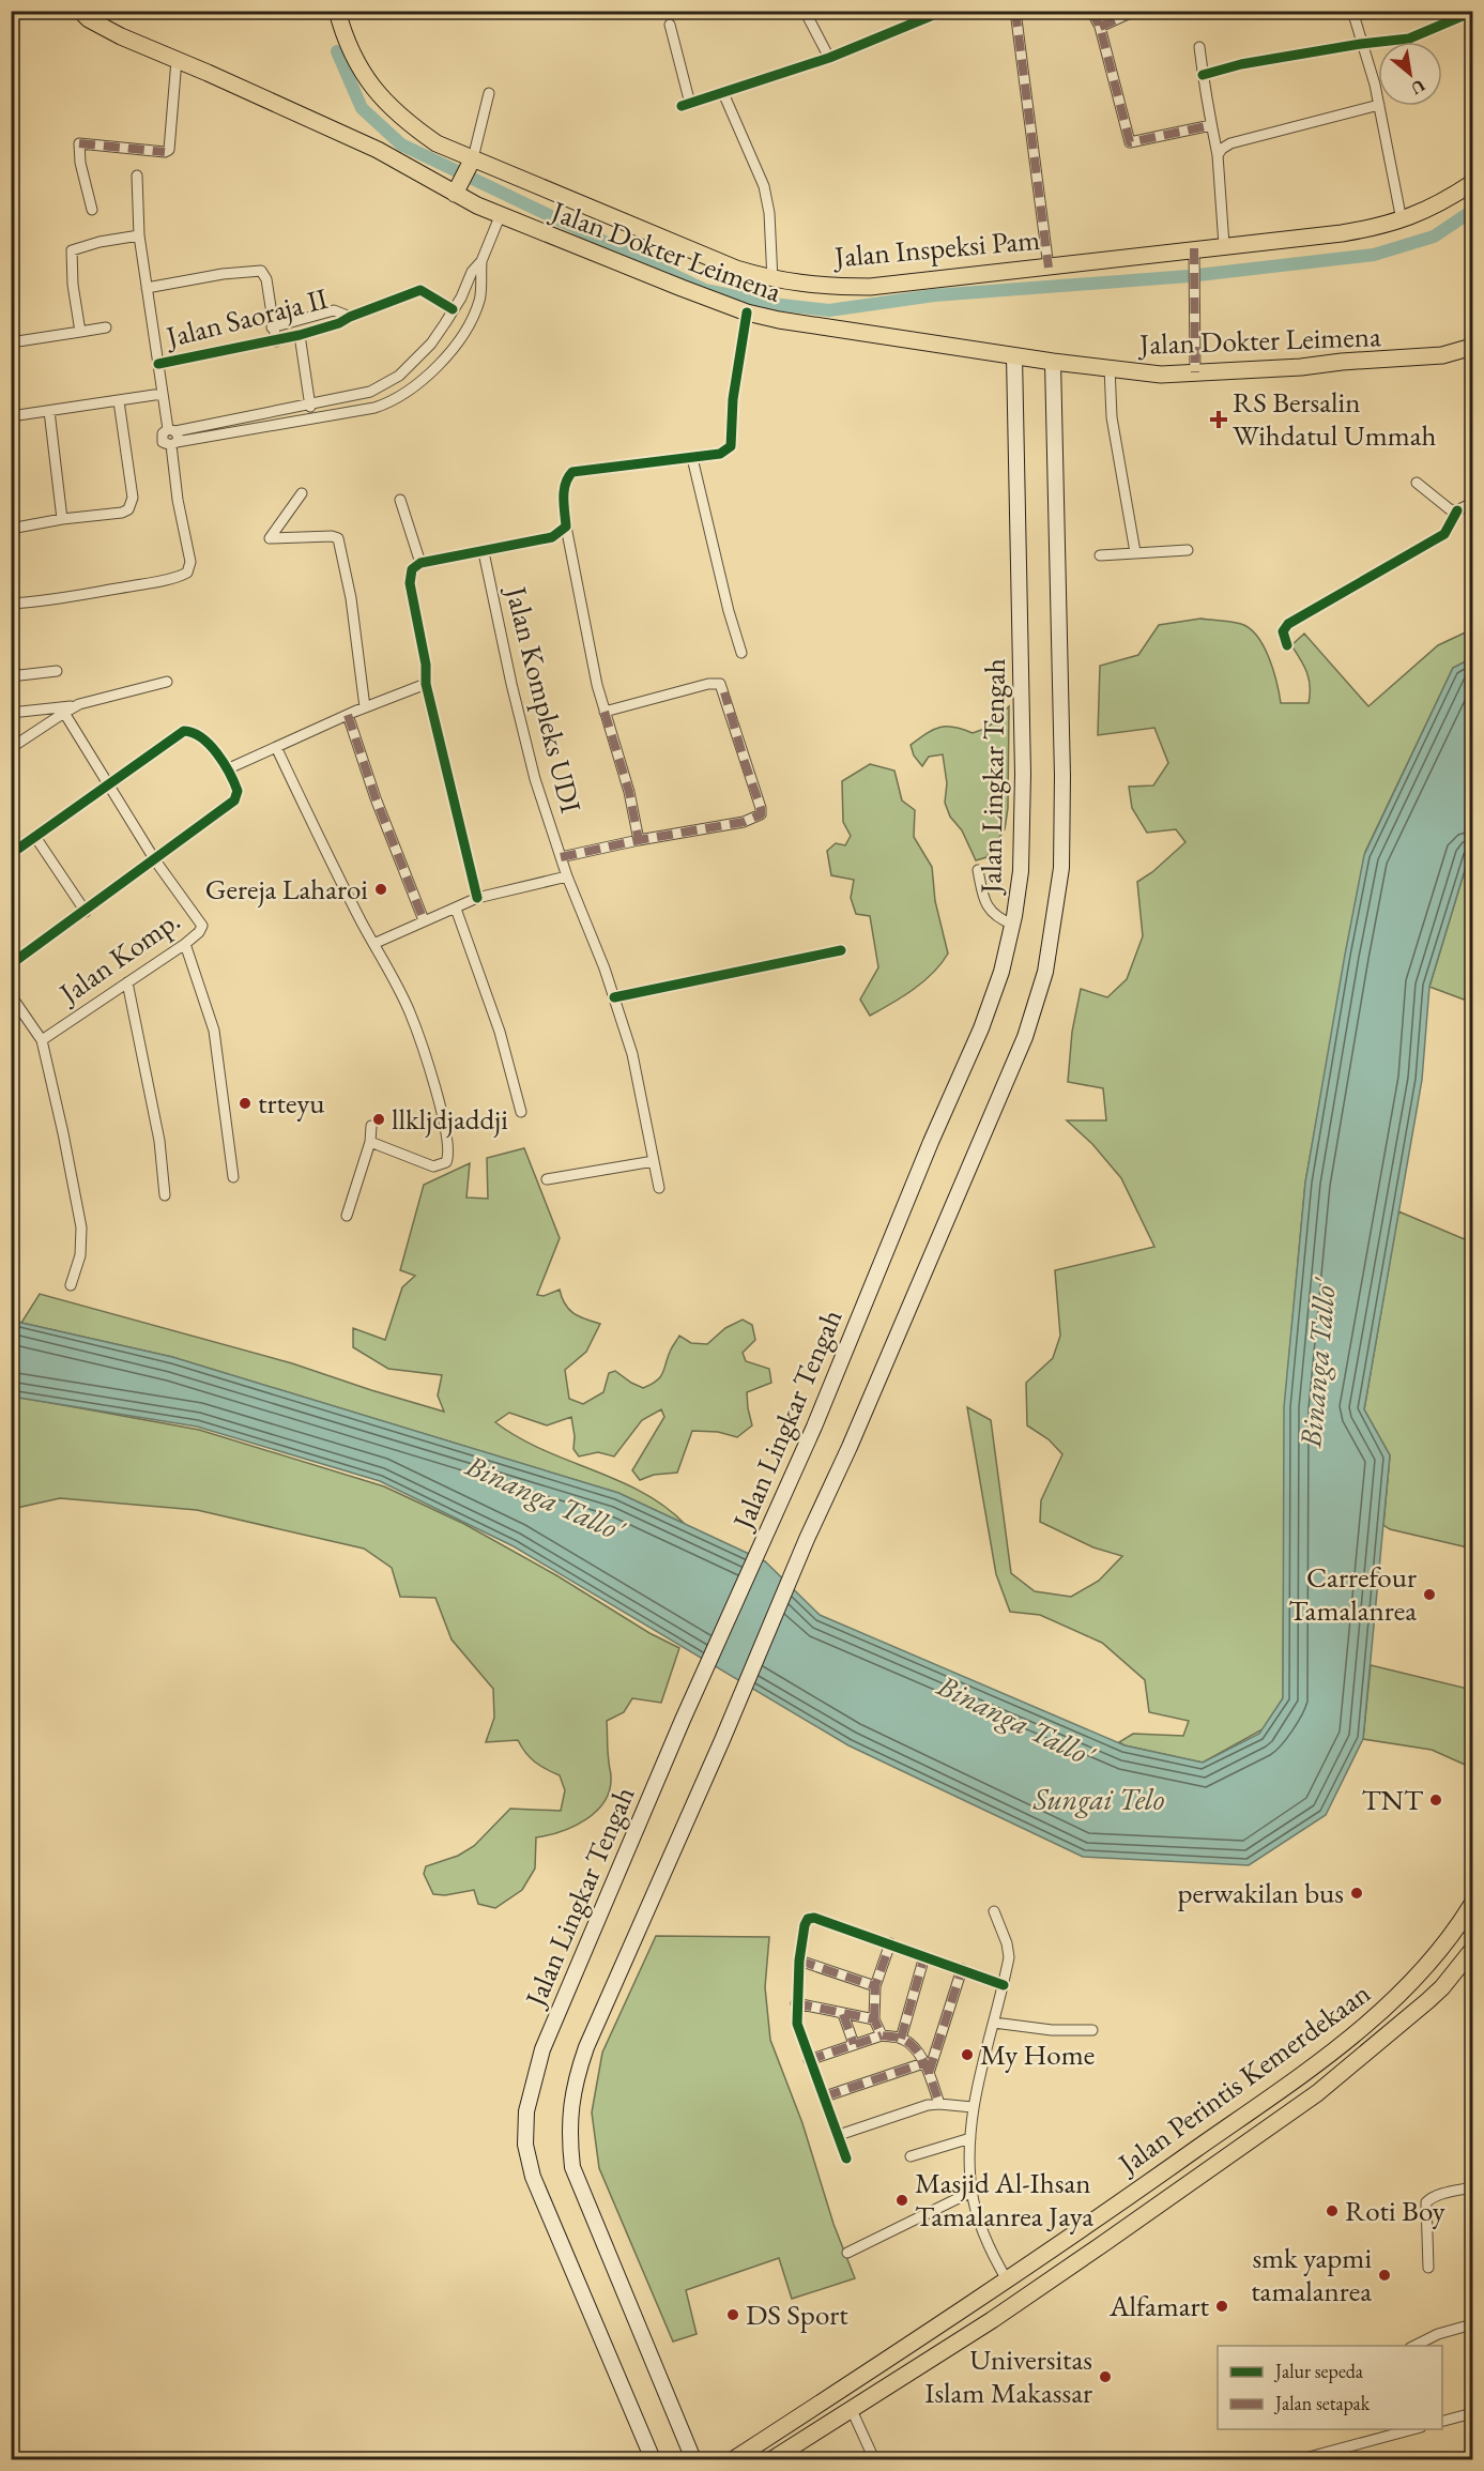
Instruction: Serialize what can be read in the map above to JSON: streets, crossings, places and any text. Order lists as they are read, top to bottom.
{
  "streets": {
    "main road": [
      "Jalan Inspeksi Pam",
      "Jalan Dokter Leimena",
      "Jalan Lingkar Tengah",
      "Jalan Perintis Kemerdekaan"
    ],
    "street": ["Jalan Saoraja II", "Jalan Kompleks UDI", "Jalan Komp."]
  },
  "crossings": [
    ["Jalan Dokter Leimena", "Jalan Lingkar Tengah"]
  ],
  "water": ["Binanga Tallo'", "Sungai Telo"],
  "places": {
    "health": ["RS Bersalin Wihdatul Ummah"],
    "other": [
      "Gereja Laharoi",
      "trteyu",
      "llkljdjaddji",
      "Carrefour Tamalanrea",
      "TNT",
      "perwakilan bus",
      "My Home",
      "Masjid Al-Ihsan Tamalanrea Jaya",
      "Roti Boy",
      "smk yapmi tamalanrea",
      "Alfamart",
      "DS Sport",
      "Universitas Islam Makassar"
    ]
  },
  "legend": ["Jalur sepeda", "Jalan setapak"],
  "north": "bottom right"
}
